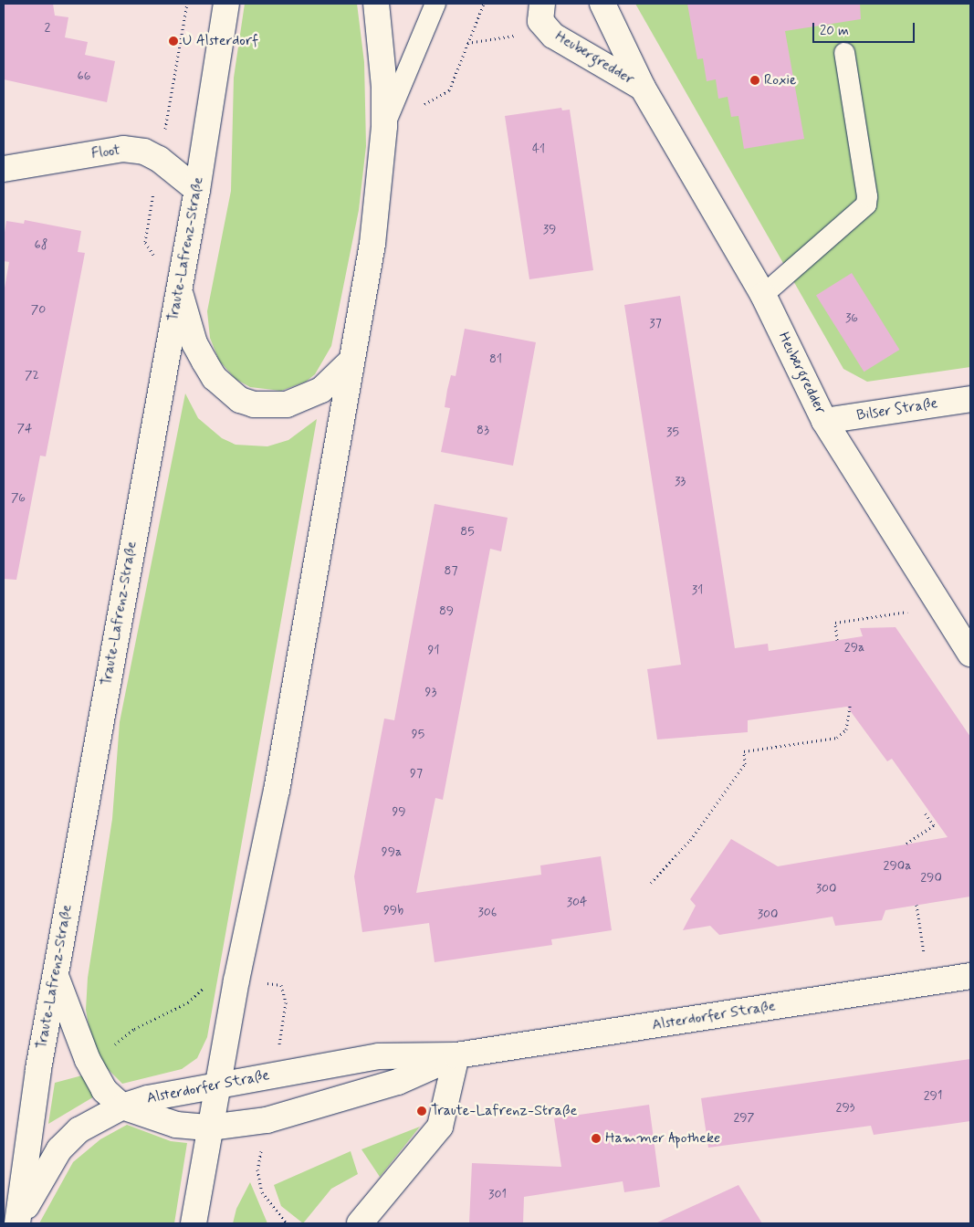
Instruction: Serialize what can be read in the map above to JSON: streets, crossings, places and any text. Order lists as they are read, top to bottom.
{
  "streets": {
    "street": [
      "Heubergredder",
      "Floot",
      "Traute-Lafrenz-Straße",
      "Bilser Straße",
      "Alsterdorfer Straße"
    ]
  },
  "crossings": [
    ["Heubergredder", "Bilser Straße"],
    ["Floot", "Traute-Lafrenz-Straße"],
    ["Traute-Lafrenz-Straße", "Alsterdorfer Straße"]
  ],
  "places": [
    "U Alsterdorf",
    "Roxie",
    "Traute-Lafrenz-Straße",
    "Hammer Apotheke"
  ],
  "house_numbers": [
    "2",
    "66",
    "41",
    "39",
    "68",
    "70",
    "36",
    "37",
    "81",
    "72",
    "74",
    "83",
    "35",
    "33",
    "76",
    "85",
    "87",
    "31",
    "89",
    "29a",
    "91",
    "93",
    "95",
    "97",
    "99",
    "99a",
    "290a",
    "290",
    "300",
    "304",
    "99b",
    "306",
    "300",
    "291",
    "293",
    "297",
    "301"
  ],
  "scale_bar": "20 m"
}
